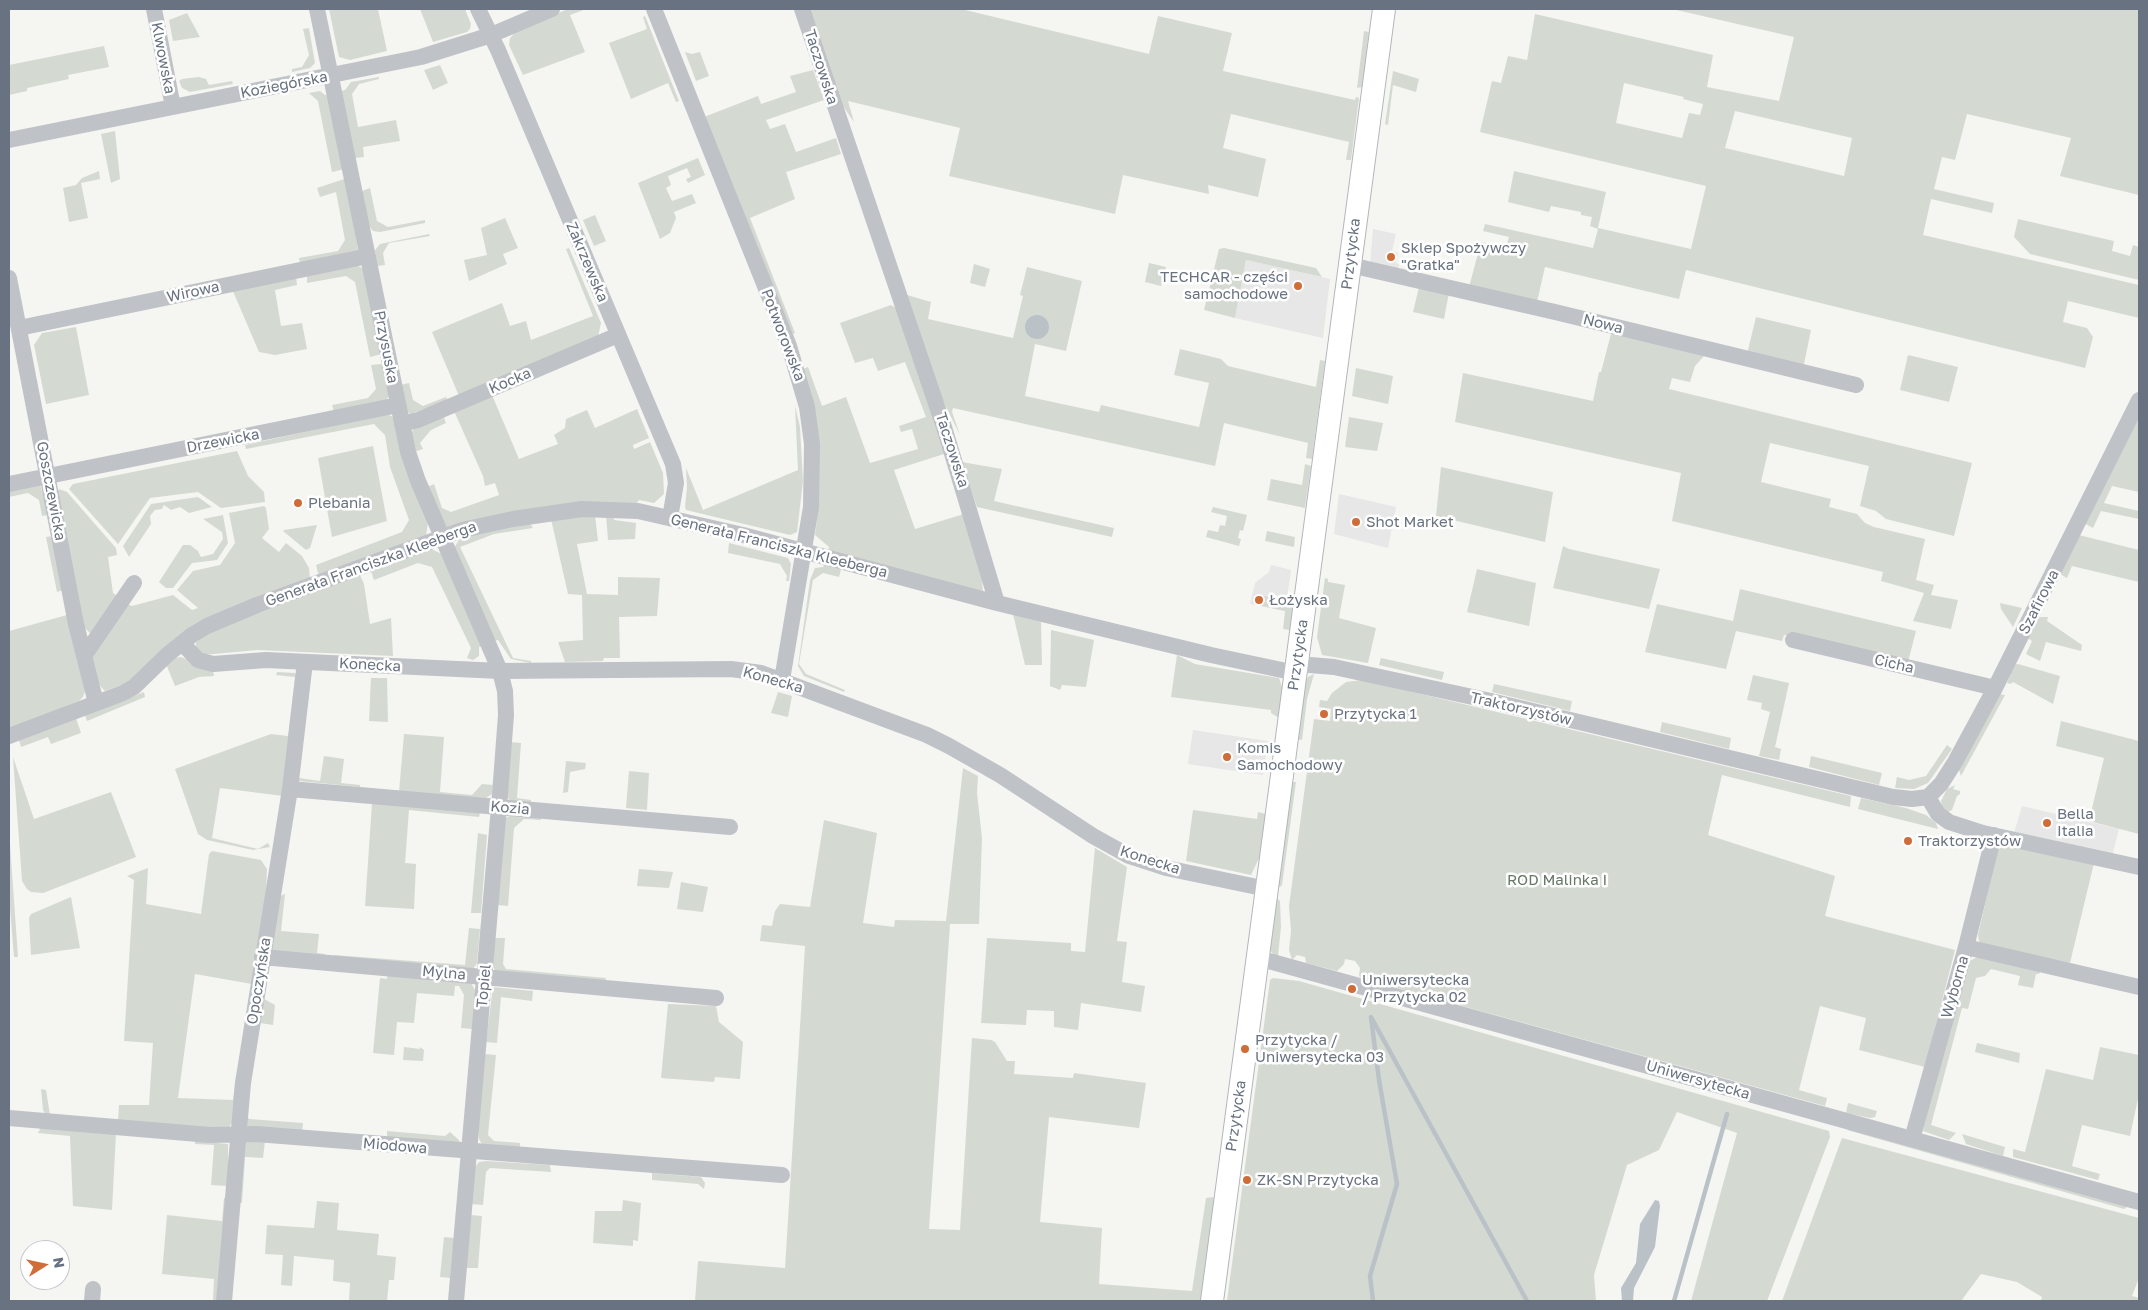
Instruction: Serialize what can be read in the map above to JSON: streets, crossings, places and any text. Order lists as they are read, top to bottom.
{
  "streets": {
    "main road": ["Przytycka"],
    "street": [
      "Klwowska",
      "Taczowska",
      "Koziegórska",
      "Zakrzewska",
      "Wirowa",
      "Nowa",
      "Potworowska",
      "Przysuska",
      "Kocka",
      "Drzewicka",
      "Goszczewicka",
      "Generała Franciszka Kleeberga",
      "Szafirowa",
      "Cicha",
      "Konecka",
      "Traktorzystów",
      "Kozia",
      "Mylna",
      "Opoczyńska",
      "Topiel",
      "Wyborna",
      "Uniwersytecka",
      "Miodowa"
    ]
  },
  "crossings": [
    ["Klwowska", "Koziegórska"],
    ["Taczowska", "Generała Franciszka Kleeberga"],
    ["Koziegórska", "Zakrzewska"],
    ["Koziegórska", "Przysuska"],
    ["Przytycka", "Nowa"],
    ["Przytycka", "Konecka"],
    ["Przytycka", "Traktorzystów"],
    ["Przytycka", "Uniwersytecka"],
    ["Zakrzewska", "Kocka"],
    ["Zakrzewska", "Generała Franciszka Kleeberga"],
    ["Wirowa", "Przysuska"],
    ["Wirowa", "Goszczewicka"],
    ["Potworowska", "Generała Franciszka Kleeberga"],
    ["Potworowska", "Konecka"],
    ["Przysuska", "Kocka"],
    ["Przysuska", "Drzewicka"],
    ["Przysuska", "Generała Franciszka Kleeberga"],
    ["Przysuska", "Konecka"],
    ["Przysuska", "Topiel"],
    ["Drzewicka", "Goszczewicka"],
    ["Goszczewicka", "Generała Franciszka Kleeberga"],
    ["Generała Franciszka Kleeberga", "Konecka"],
    ["Szafirowa", "Cicha"],
    ["Szafirowa", "Traktorzystów"],
    ["Konecka", "Opoczyńska"],
    ["Konecka", "Topiel"],
    ["Kozia", "Opoczyńska"],
    ["Kozia", "Topiel"],
    ["Mylna", "Opoczyńska"],
    ["Mylna", "Topiel"],
    ["Opoczyńska", "Miodowa"],
    ["Topiel", "Miodowa"],
    ["Wyborna", "Uniwersytecka"]
  ],
  "parks": ["ROD Malinka I"],
  "places": [
    "Sklep Spożywczy \"Gratka\"",
    "TECHCAR - części samochodowe",
    "Plebania",
    "Shot Market",
    "Łożyska",
    "Przytycka 1",
    "Komis Samochodowy",
    "Bella Italia",
    "Traktorzystów",
    "Uniwersytecka / Przytycka 02",
    "Przytycka / Uniwersytecka 03",
    "ZK-SN Przytycka"
  ],
  "north": "right"
}
